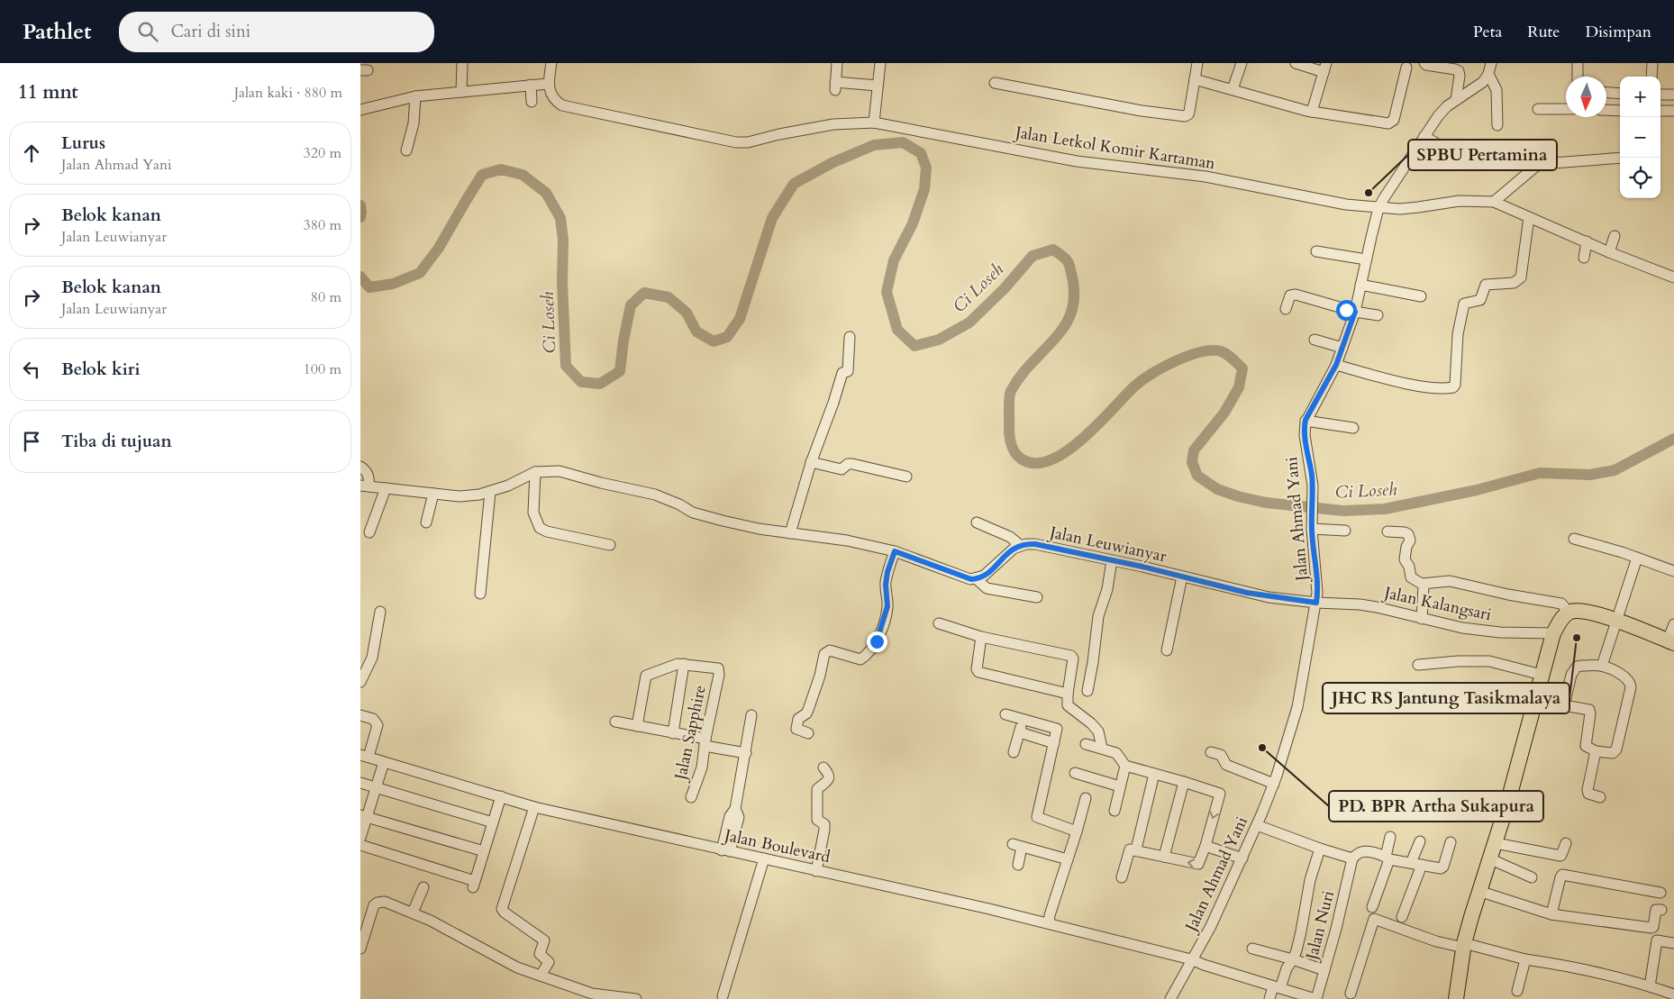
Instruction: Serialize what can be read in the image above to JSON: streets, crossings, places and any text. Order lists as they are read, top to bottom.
{
  "streets": {
    "street": [
      "Jalan Letkol Komir Kartaman",
      "Jalan Ahmad Yani",
      "Jalan Leuwianyar",
      "Jalan Kalangsari",
      "Jalan Sapphire",
      "Jalan Boulevard",
      "Jalan Nuri"
    ]
  },
  "crossings": [
    ["Jalan Ahmad Yani", "Jalan Leuwianyar"],
    ["Jalan Ahmad Yani", "Jalan Kalangsari"],
    ["Jalan Ahmad Yani", "Jalan Boulevard"],
    ["Jalan Leuwianyar", "Jalan Kalangsari"],
    ["Jalan Boulevard", "Jalan Nuri"]
  ],
  "water": ["Ci Loseh"],
  "places": ["SPBU Pertamina", "JHC RS Jantung Tasikmalaya", "PD. BPR Artha Sukapura"],
  "north": "bottom",
  "page": {
    "header": "Pathlet",
    "search": "Cari di sini",
    "nav": ["Peta", "Rute", "Disimpan"],
    "heading": ["11 mnt", "Jalan kaki · 880 m"],
    "map_buttons": ["+", "−"],
    "list": [
      ["Lurus", "Jalan Ahmad Yani", "320 m"],
      ["Belok kanan", "Jalan Leuwianyar", "380 m"],
      ["Belok kanan", "Jalan Leuwianyar", "80 m"],
      ["Belok kiri", "100 m"],
      "Tiba di tujuan"
    ]
  }
}
